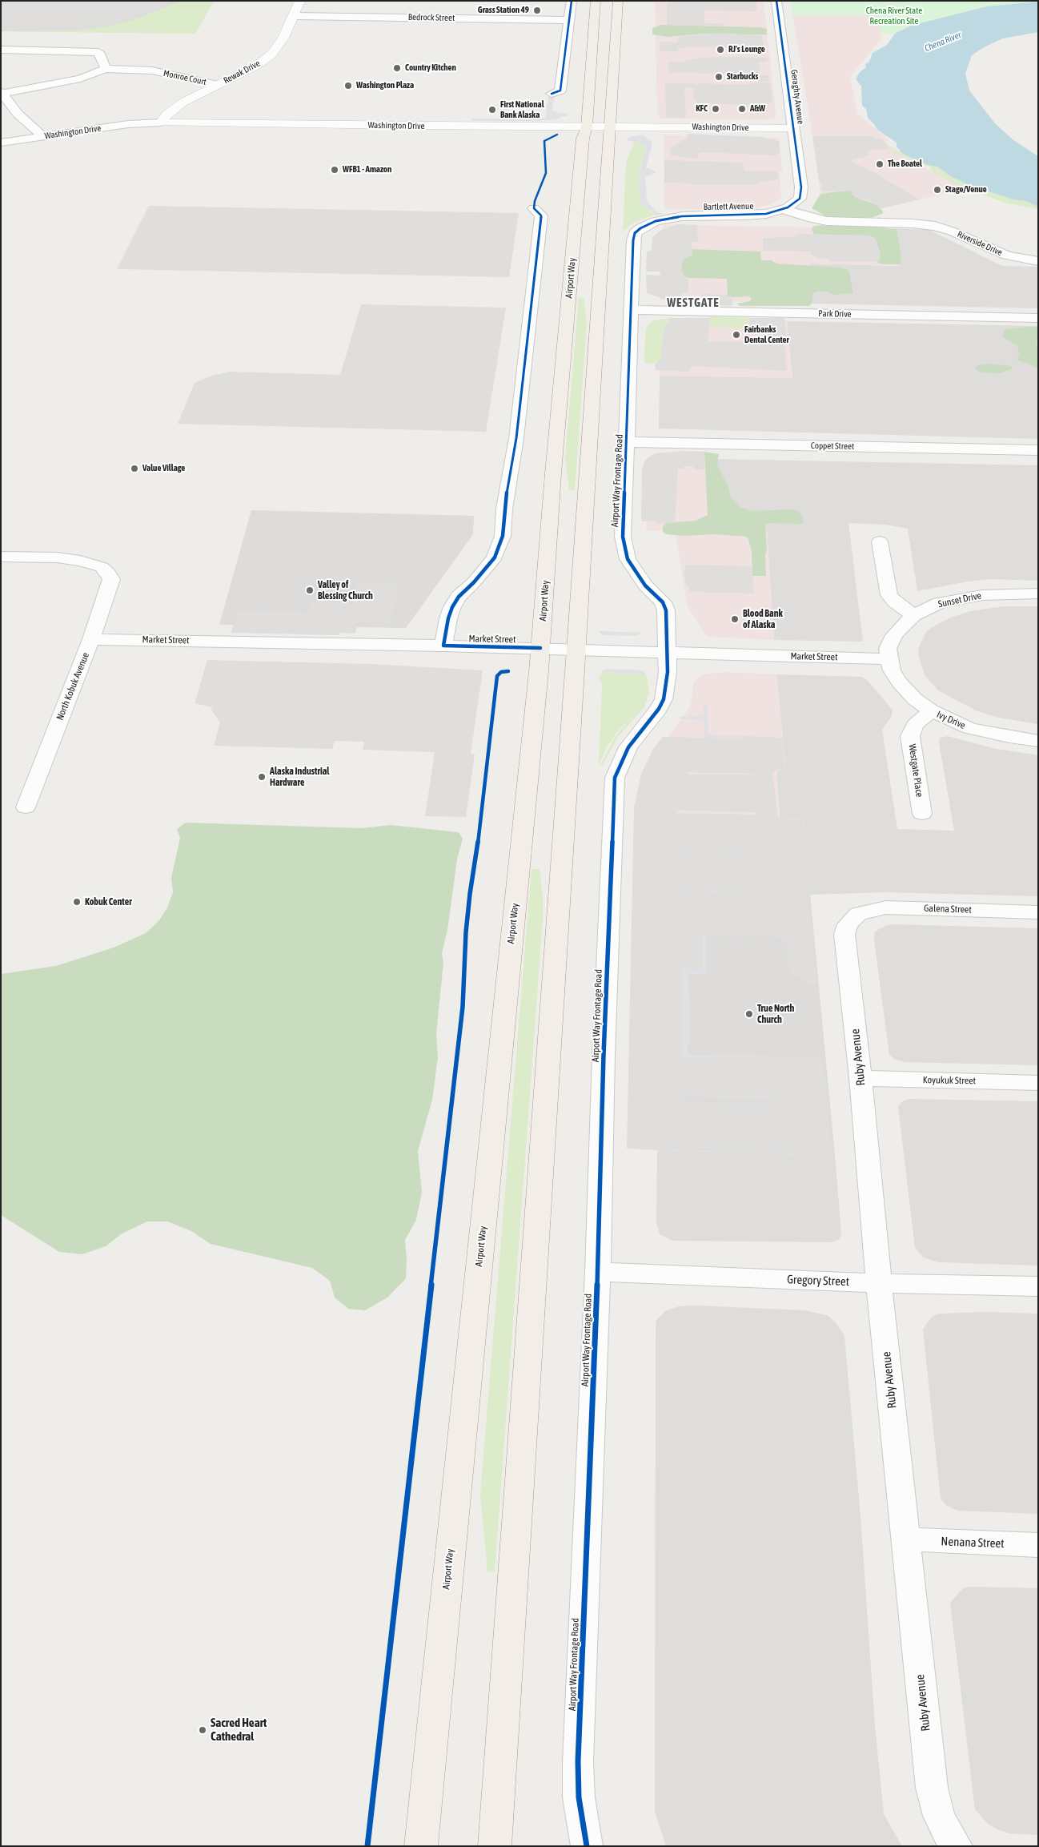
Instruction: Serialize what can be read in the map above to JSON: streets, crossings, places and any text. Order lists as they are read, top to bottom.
{
  "streets": {
    "main road": ["Airport Way"],
    "street": [
      "Bedrock Street",
      "Rewak Drive",
      "Monroe Court",
      "Geraghty Avenue",
      "Washington Drive",
      "Bartlett Avenue",
      "Riverside Drive",
      "Park Drive",
      "Coppet Street",
      "Airport Way Frontage Road",
      "Sunset Drive",
      "Market Street",
      "North Kobuk Avenue",
      "Ivy Drive",
      "Westgate Place",
      "Galena Street",
      "Ruby Avenue",
      "Koyukuk Street",
      "Gregory Street",
      "Nenana Street"
    ]
  },
  "crossings": [
    ["Bedrock Street", "Rewak Drive"],
    ["Rewak Drive", "Monroe Court"],
    ["Rewak Drive", "Washington Drive"],
    ["Geraghty Avenue", "Washington Drive"],
    ["Geraghty Avenue", "Bartlett Avenue"],
    ["Washington Drive", "Airport Way"],
    ["Bartlett Avenue", "Riverside Drive"],
    ["Bartlett Avenue", "Airport Way Frontage Road"],
    ["Airport Way", "Market Street"],
    ["Park Drive", "Airport Way Frontage Road"],
    ["Coppet Street", "Airport Way Frontage Road"],
    ["Airport Way Frontage Road", "Market Street"],
    ["Airport Way Frontage Road", "Gregory Street"],
    ["Sunset Drive", "Market Street"],
    ["Sunset Drive", "Ivy Drive"],
    ["Market Street", "North Kobuk Avenue"],
    ["Market Street", "Ivy Drive"],
    ["Ivy Drive", "Westgate Place"],
    ["Galena Street", "Ruby Avenue"],
    ["Ruby Avenue", "Koyukuk Street"],
    ["Ruby Avenue", "Gregory Street"],
    ["Ruby Avenue", "Nenana Street"]
  ],
  "districts": ["WESTGATE"],
  "water": ["Chena River"],
  "parks": ["Chena River State Recreation Site"],
  "places": [
    "Grass Station 49",
    "RJ's Lounge",
    "Country Kitchen",
    "Starbucks",
    "Washington Plaza",
    "KFC",
    "A&W",
    "First National Bank Alaska",
    "The Boatel",
    "WFB1 - Amazon",
    "Stage/Venue",
    "Fairbanks Dental Center",
    "Value Village",
    "Valley of Blessing Church",
    "Blood Bank of Alaska",
    "Alaska Industrial Hardware",
    "Kobuk Center",
    "True North Church",
    "Sacred Heart Cathedral"
  ]
}
